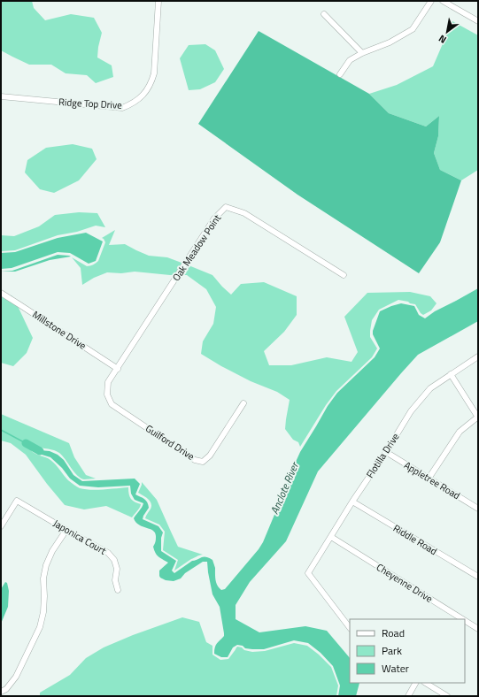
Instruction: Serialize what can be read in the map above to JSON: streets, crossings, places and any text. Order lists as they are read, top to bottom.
{
  "streets": {
    "street": [
      "Ridge Top Drive",
      "Oak Meadow Point",
      "Millstone Drive",
      "Guilford Drive",
      "Flotilla Drive",
      "Appletree Road",
      "Japonica Court",
      "Riddle Road",
      "Cheyenne Drive"
    ]
  },
  "crossings": [
    ["Oak Meadow Point", "Millstone Drive"],
    ["Oak Meadow Point", "Guilford Drive"],
    ["Millstone Drive", "Guilford Drive"],
    ["Flotilla Drive", "Appletree Road"],
    ["Flotilla Drive", "Riddle Road"],
    ["Flotilla Drive", "Cheyenne Drive"]
  ],
  "water": ["Anclote River"],
  "legend": ["Road", "Park", "Water"],
  "north": "bottom left"
}
